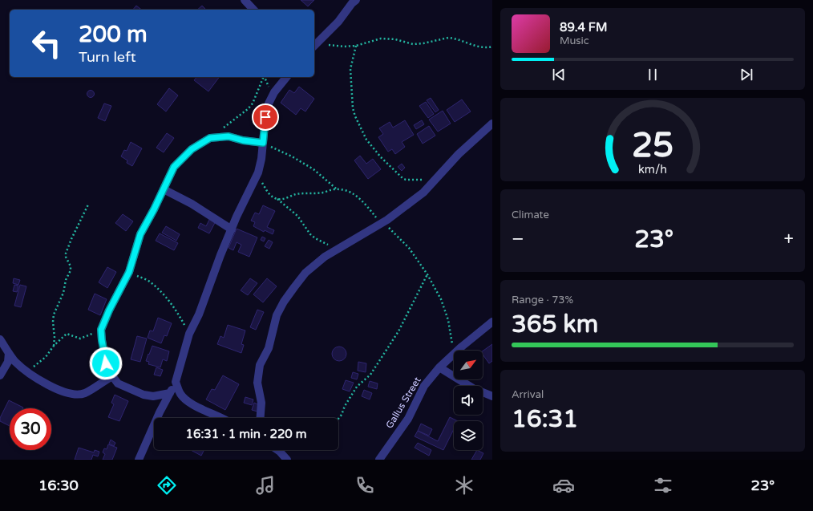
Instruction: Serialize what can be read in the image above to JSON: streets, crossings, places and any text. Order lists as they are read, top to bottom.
{
  "streets": {
    "street": ["Gallus Street"]
  },
  "north": "top right",
  "page": {
    "turn": ["200 m", "Turn left"],
    "song": ["89.4 FM", "Music"],
    "tile": [
      "Climate",
      ["Range · 73%", "365 km"],
      ["Arrival", "16:31"]
    ],
    "heat": ["−", "23°", "+"],
    "limit": "30",
    "trip": "16:31 · 1 min · 220 m",
    "tabs": ["16:30", "23°"],
    "gauge": ["25", "km/h"]
  }
}
